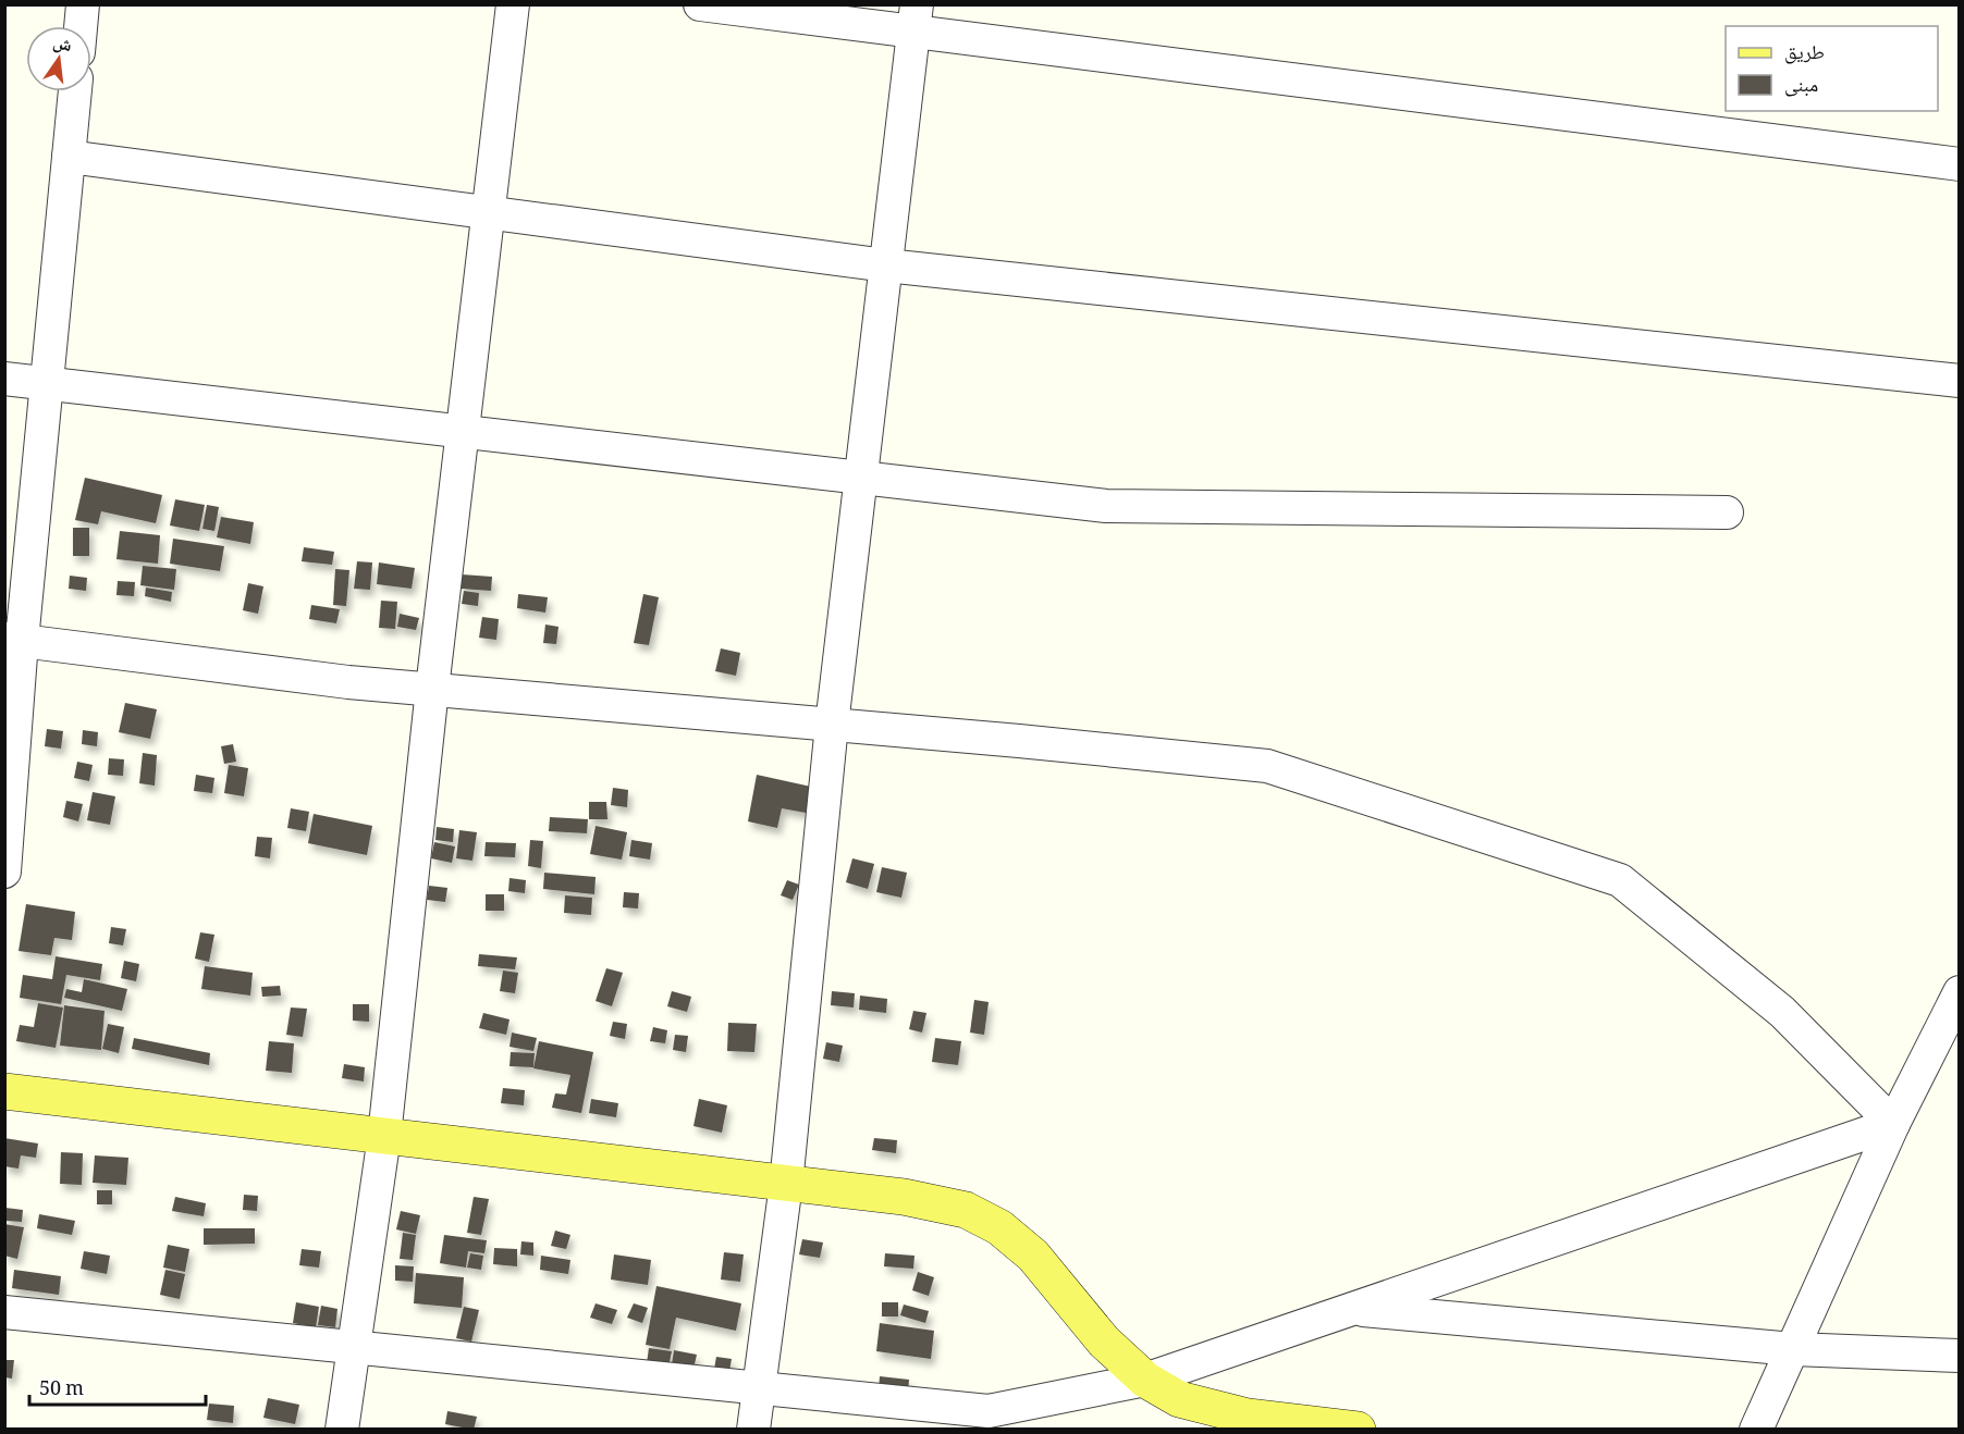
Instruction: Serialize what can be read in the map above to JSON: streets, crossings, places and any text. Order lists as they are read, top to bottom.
{
  "legend": ["طريق", "مبنى"],
  "scale_bar": "50 m",
  "north": "top"
}
